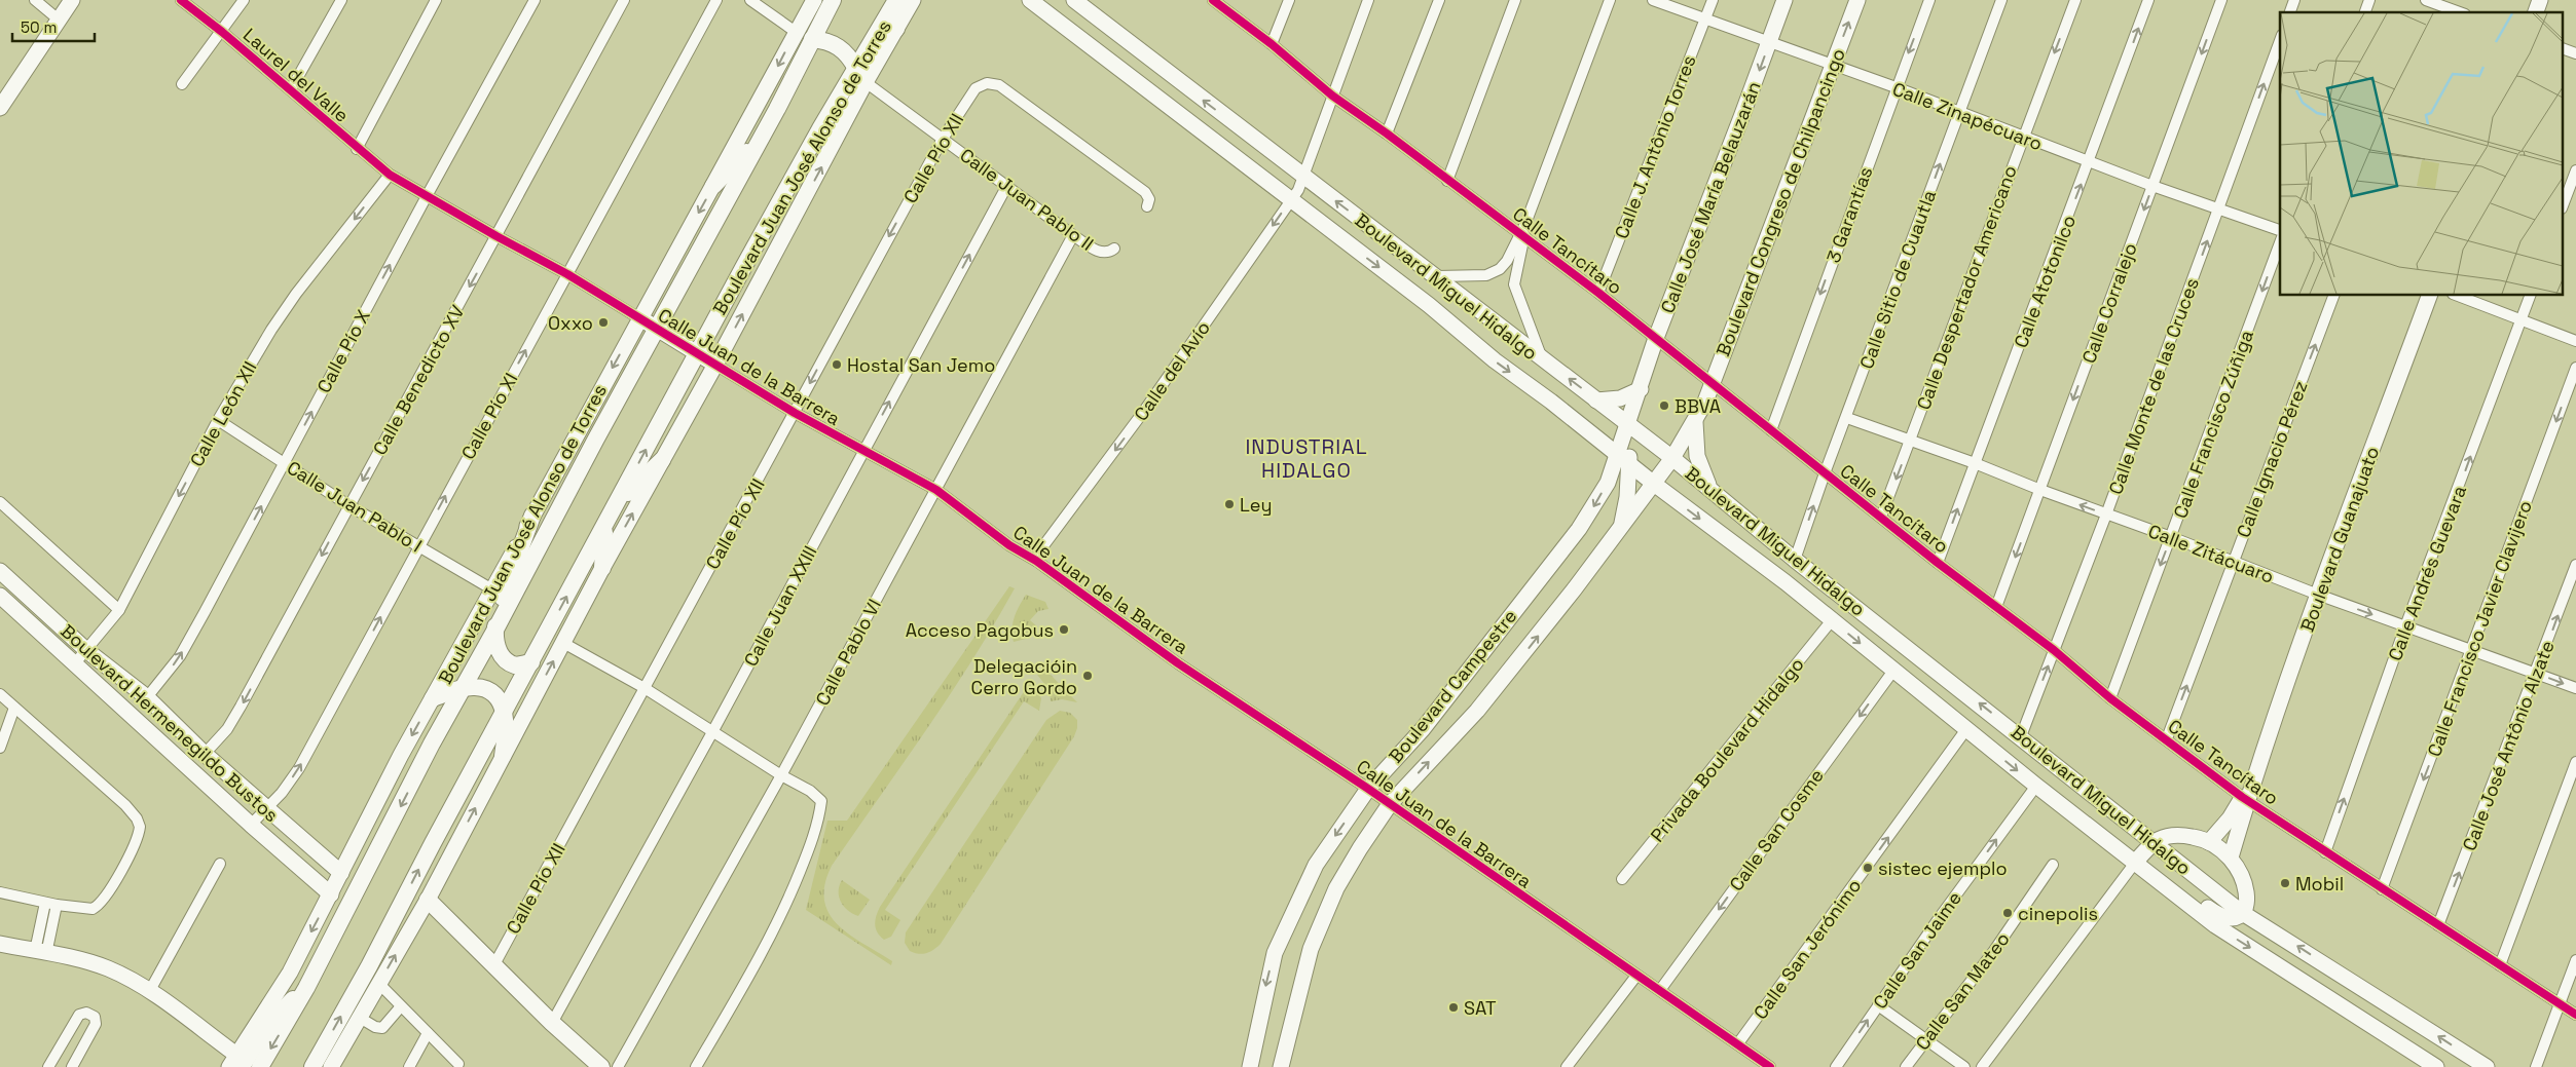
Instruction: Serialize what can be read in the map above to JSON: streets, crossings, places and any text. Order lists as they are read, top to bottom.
{
  "streets": {
    "main road": ["Boulevard Juan José Alonso de Torres"],
    "street": [
      "Laurel del Valle",
      "Calle Zinapécuaro",
      "Calle J. Antônio Torres",
      "Calle Pío XII",
      "Calle José María Belauzarán",
      "Calle Juan Pablo II",
      "Boulevard Congreso de Chilpancingo",
      "3 Garantías",
      "Calle Tancítaro",
      "Calle Sitio de Cuautla",
      "Calle Atotonilco",
      "Boulevard Miguel Hidalgo",
      "Calle Despertador Americano",
      "Calle Corralejo",
      "Calle Pío X",
      "Calle Juan de la Barrera",
      "Calle del Avío",
      "Calle Benedicto XV",
      "Calle Monte de las Cruces",
      "Calle León XII",
      "Calle Pío XI",
      "Calle Francisco Zúñiga",
      "Calle Ignacio Pérez",
      "Calle Juan Pablo I",
      "Boulevard Guanajuato",
      "Calle Zitácuaro",
      "Calle Andrés Guevara",
      "Calle Juan XXIII",
      "Calle Francisco Javier Clavijero",
      "Calle Pablo VI",
      "Boulevard Campestre",
      "Boulevard Hermenegildo Bustos",
      "Calle José Antônio Alzate",
      "Privada Boulevard Hidalgo",
      "Calle San Cosme",
      "Calle San Jerónimo",
      "Calle San Jaime",
      "Calle San Mateo"
    ]
  },
  "crossings": [
    ["Laurel del Valle", "Calle Juan de la Barrera"],
    ["Laurel del Valle", "Calle León XII"],
    ["Calle Zinapécuaro", "Calle J. Antônio Torres"],
    ["Calle Zinapécuaro", "Calle José María Belauzarán"],
    ["Calle Zinapécuaro", "Boulevard Congreso de Chilpancingo"],
    ["Calle Zinapécuaro", "3 Garantías"],
    ["Calle Zinapécuaro", "Calle Sitio de Cuautla"],
    ["Calle Zinapécuaro", "Calle Atotonilco"],
    ["Calle Zinapécuaro", "Calle Despertador Americano"],
    ["Calle Zinapécuaro", "Calle Corralejo"],
    ["Calle Zinapécuaro", "Calle Monte de las Cruces"],
    ["Calle J. Antônio Torres", "Calle Tancítaro"],
    ["Calle Pío XII", "Calle Juan Pablo II"],
    ["Calle Pío XII", "Calle Juan de la Barrera"],
    ["Boulevard Juan José Alonso de Torres", "Calle Juan Pablo II"],
    ["Boulevard Juan José Alonso de Torres", "Calle Juan de la Barrera"],
    ["Boulevard Juan José Alonso de Torres", "Calle Juan Pablo I"],
    ["Boulevard Juan José Alonso de Torres", "Boulevard Hermenegildo Bustos"],
    ["Calle José María Belauzarán", "Calle Tancítaro"],
    ["Calle José María Belauzarán", "Boulevard Miguel Hidalgo"],
    ["Calle José María Belauzarán", "Boulevard Campestre"],
    ["Calle Juan Pablo II", "Calle Juan XXIII"],
    ["Calle Juan Pablo II", "Calle Pablo VI"],
    ["Boulevard Congreso de Chilpancingo", "Calle Tancítaro"],
    ["Boulevard Congreso de Chilpancingo", "Boulevard Miguel Hidalgo"],
    ["Boulevard Congreso de Chilpancingo", "Boulevard Campestre"],
    ["3 Garantías", "Calle Tancítaro"],
    ["Calle Tancítaro", "Calle Sitio de Cuautla"],
    ["Calle Tancítaro", "Calle Atotonilco"],
    ["Calle Tancítaro", "Calle Despertador Americano"],
    ["Calle Tancítaro", "Calle Corralejo"],
    ["Calle Tancítaro", "Calle del Avío"],
    ["Calle Tancítaro", "Calle Monte de las Cruces"],
    ["Calle Tancítaro", "Calle Francisco Zúñiga"],
    ["Calle Tancítaro", "Calle Ignacio Pérez"],
    ["Calle Tancítaro", "Boulevard Guanajuato"],
    ["Calle Tancítaro", "Calle Andrés Guevara"],
    ["Calle Tancítaro", "Calle Francisco Javier Clavijero"],
    ["Calle Tancítaro", "Calle José Antônio Alzate"],
    ["Calle Sitio de Cuautla", "Boulevard Miguel Hidalgo"],
    ["Calle Sitio de Cuautla", "Calle Zitácuaro"],
    ["Calle Atotonilco", "Calle Zitácuaro"],
    ["Boulevard Miguel Hidalgo", "Calle del Avío"],
    ["Boulevard Miguel Hidalgo", "Calle Monte de las Cruces"],
    ["Boulevard Miguel Hidalgo", "Boulevard Campestre"],
    ["Boulevard Miguel Hidalgo", "Privada Boulevard Hidalgo"],
    ["Boulevard Miguel Hidalgo", "Calle San Cosme"],
    ["Boulevard Miguel Hidalgo", "Calle San Jerónimo"],
    ["Boulevard Miguel Hidalgo", "Calle San Jaime"],
    ["Calle Despertador Americano", "Calle Zitácuaro"],
    ["Calle Corralejo", "Calle Zitácuaro"],
    ["Calle Pío X", "Calle Juan de la Barrera"],
    ["Calle Pío X", "Calle Juan Pablo I"],
    ["Calle Pío X", "Boulevard Hermenegildo Bustos"],
    ["Calle Juan de la Barrera", "Calle del Avío"],
    ["Calle Juan de la Barrera", "Calle Benedicto XV"],
    ["Calle Juan de la Barrera", "Calle León XII"],
    ["Calle Juan de la Barrera", "Calle Pío XI"],
    ["Calle Juan de la Barrera", "Calle Juan XXIII"],
    ["Calle Juan de la Barrera", "Calle Pablo VI"],
    ["Calle Juan de la Barrera", "Boulevard Campestre"],
    ["Calle Juan de la Barrera", "Calle San Cosme"],
    ["Calle Juan de la Barrera", "Calle San Jerónimo"],
    ["Calle Benedicto XV", "Calle Juan Pablo I"],
    ["Calle Benedicto XV", "Boulevard Hermenegildo Bustos"],
    ["Calle Monte de las Cruces", "Calle Zitácuaro"],
    ["Calle León XII", "Calle Juan Pablo I"],
    ["Calle León XII", "Boulevard Hermenegildo Bustos"],
    ["Calle Pío XI", "Calle Juan Pablo I"],
    ["Calle Pío XI", "Boulevard Hermenegildo Bustos"],
    ["Calle Francisco Zúñiga", "Calle Zitácuaro"],
    ["Calle Ignacio Pérez", "Calle Zitácuaro"],
    ["Boulevard Guanajuato", "Calle Zitácuaro"],
    ["Calle Zitácuaro", "Calle Andrés Guevara"],
    ["Calle Zitácuaro", "Calle Francisco Javier Clavijero"],
    ["Calle Zitácuaro", "Calle José Antônio Alzate"]
  ],
  "one_way": [
    "Calle José María Belauzarán",
    "3 Garantías",
    "Calle Sitio de Cuautla",
    "Calle Atotonilco",
    "Calle Despertador Americano",
    "Calle Corralejo",
    "Calle Pío X",
    "Calle del Avío",
    "Calle Benedicto XV",
    "Calle Monte de las Cruces",
    "Calle León XII",
    "Calle Pío XI",
    "Calle Francisco Zúñiga",
    "Calle Ignacio Pérez",
    "Calle Andrés Guevara",
    "Calle Francisco Javier Clavijero",
    "Calle San Cosme",
    "Calle San Jerónimo",
    "Calle San Jaime"
  ],
  "districts": ["INDUSTRIAL HIDALGO"],
  "places": [
    "Oxxo",
    "Hostal San Jemo",
    "BBVA",
    "Ley",
    "Acceso Pagobus",
    "Delegacióin Cerro Gordo",
    "sistec ejemplo",
    "Mobil",
    "cinepolis",
    "SAT"
  ],
  "scale_bar": "50 m"
}
